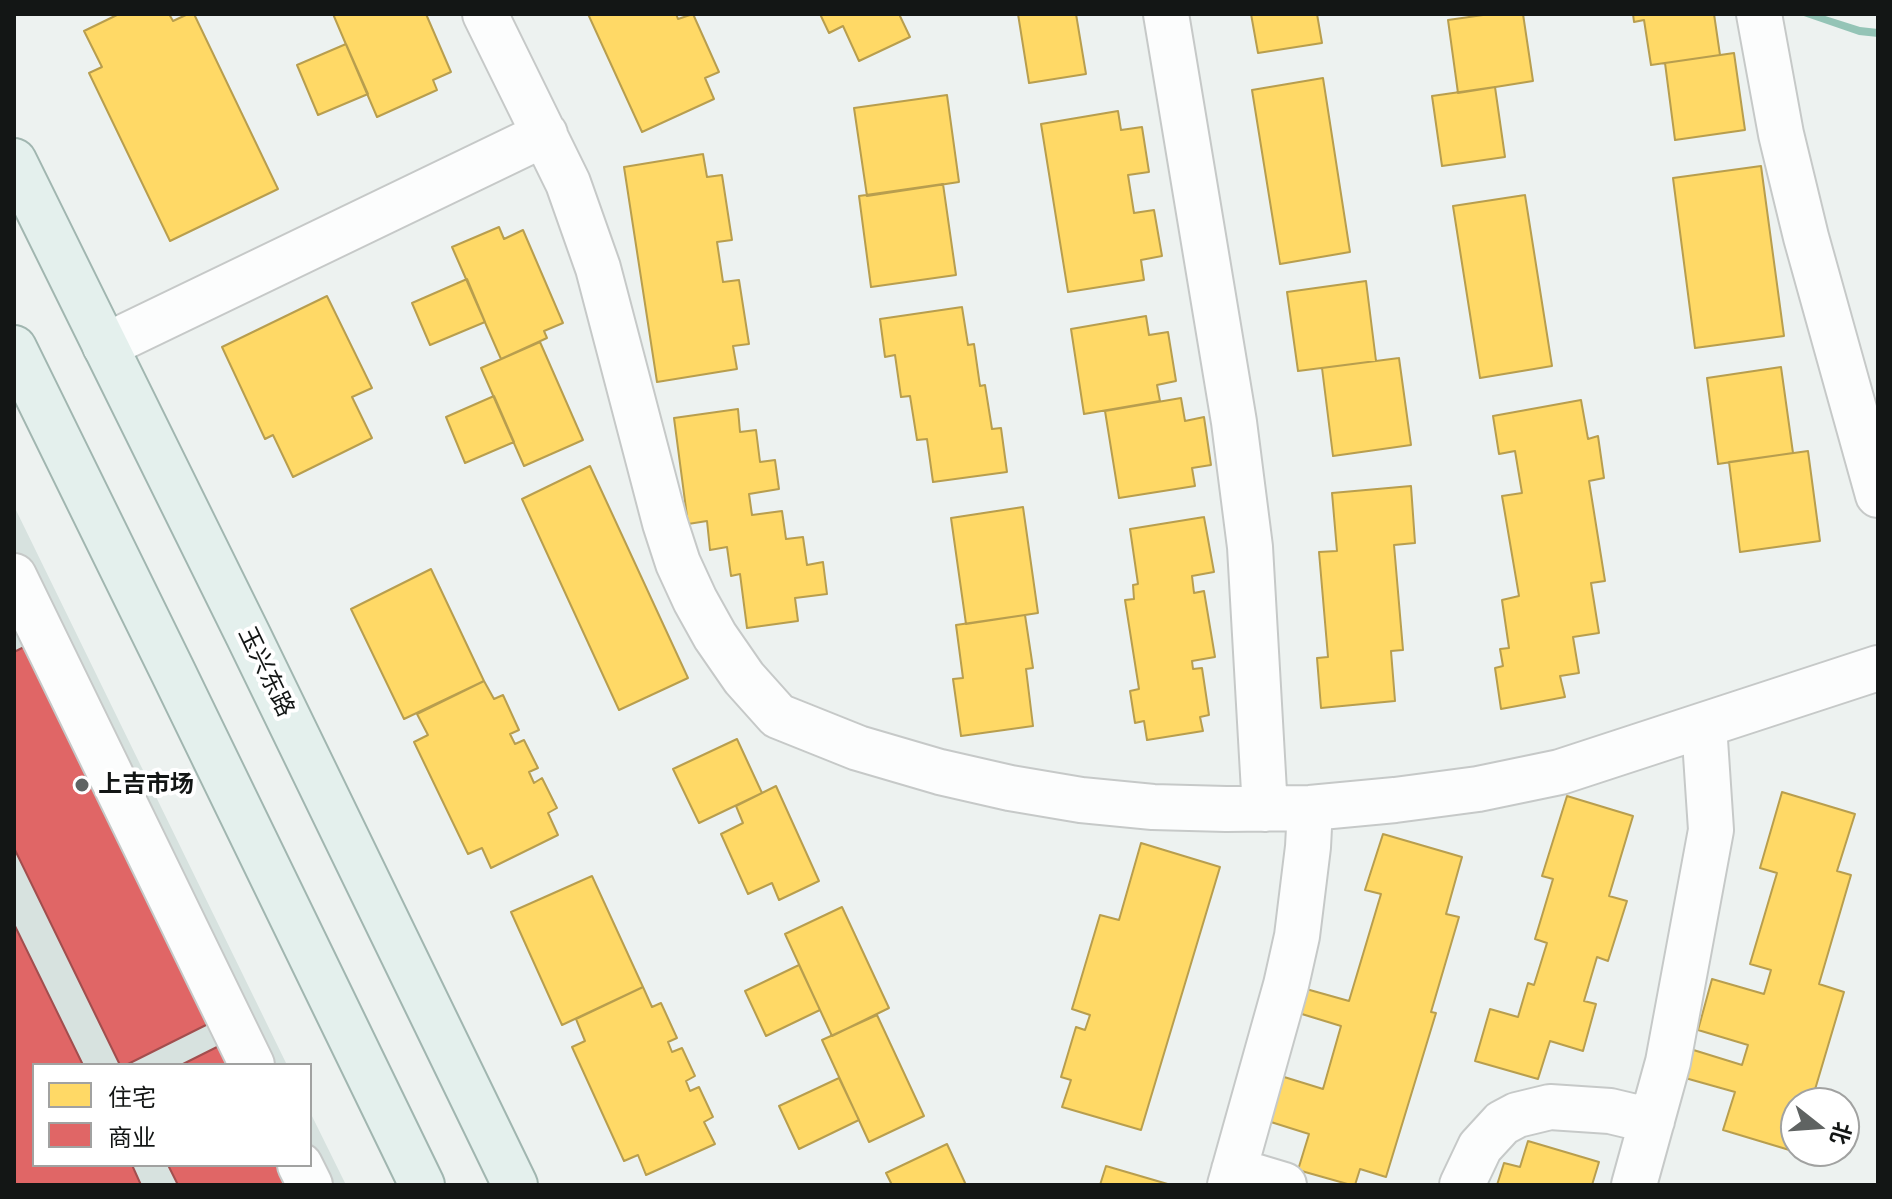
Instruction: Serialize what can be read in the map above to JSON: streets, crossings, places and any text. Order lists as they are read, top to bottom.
{
  "streets": {
    "main road": ["玉兴东路"]
  },
  "places": ["上吉市场"],
  "legend": ["住宅", "商业"],
  "north": "right"
}
